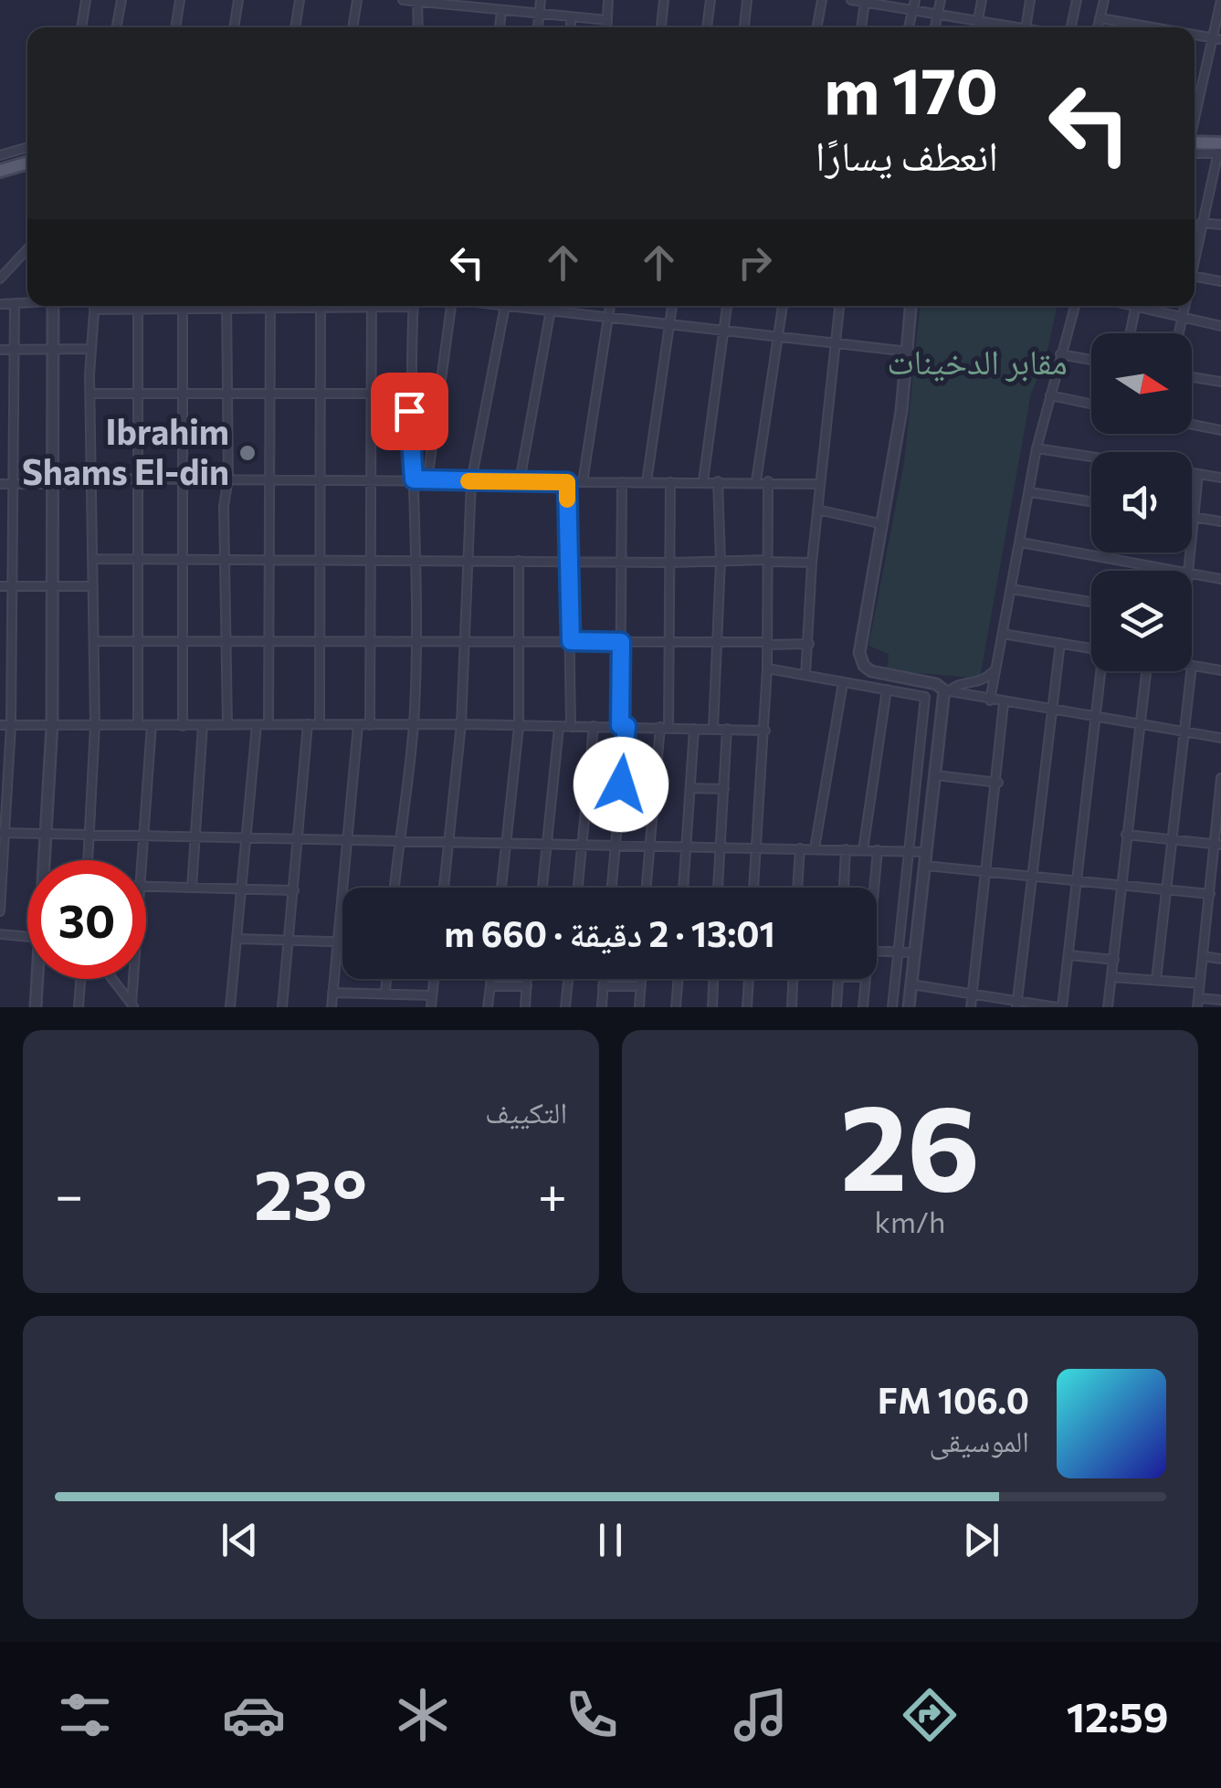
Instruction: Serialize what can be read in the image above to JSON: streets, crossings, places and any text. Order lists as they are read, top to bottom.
{
  "parks": ["مقابر الدخينات"],
  "places": ["Ibrahim Shams El-din"],
  "north": "right",
  "page": {
    "turn": ["170 m", "انعطف يسارًا"],
    "limit": "30",
    "trip": "13:01 · 2 دقيقة · 660 m",
    "tile": [
      ["26", "km/h"],
      "التكييف"
    ],
    "heat": ["−", "23°", "+"],
    "song": ["106.0 FM", "الموسيقى"],
    "tabs": "12:59"
  }
}
